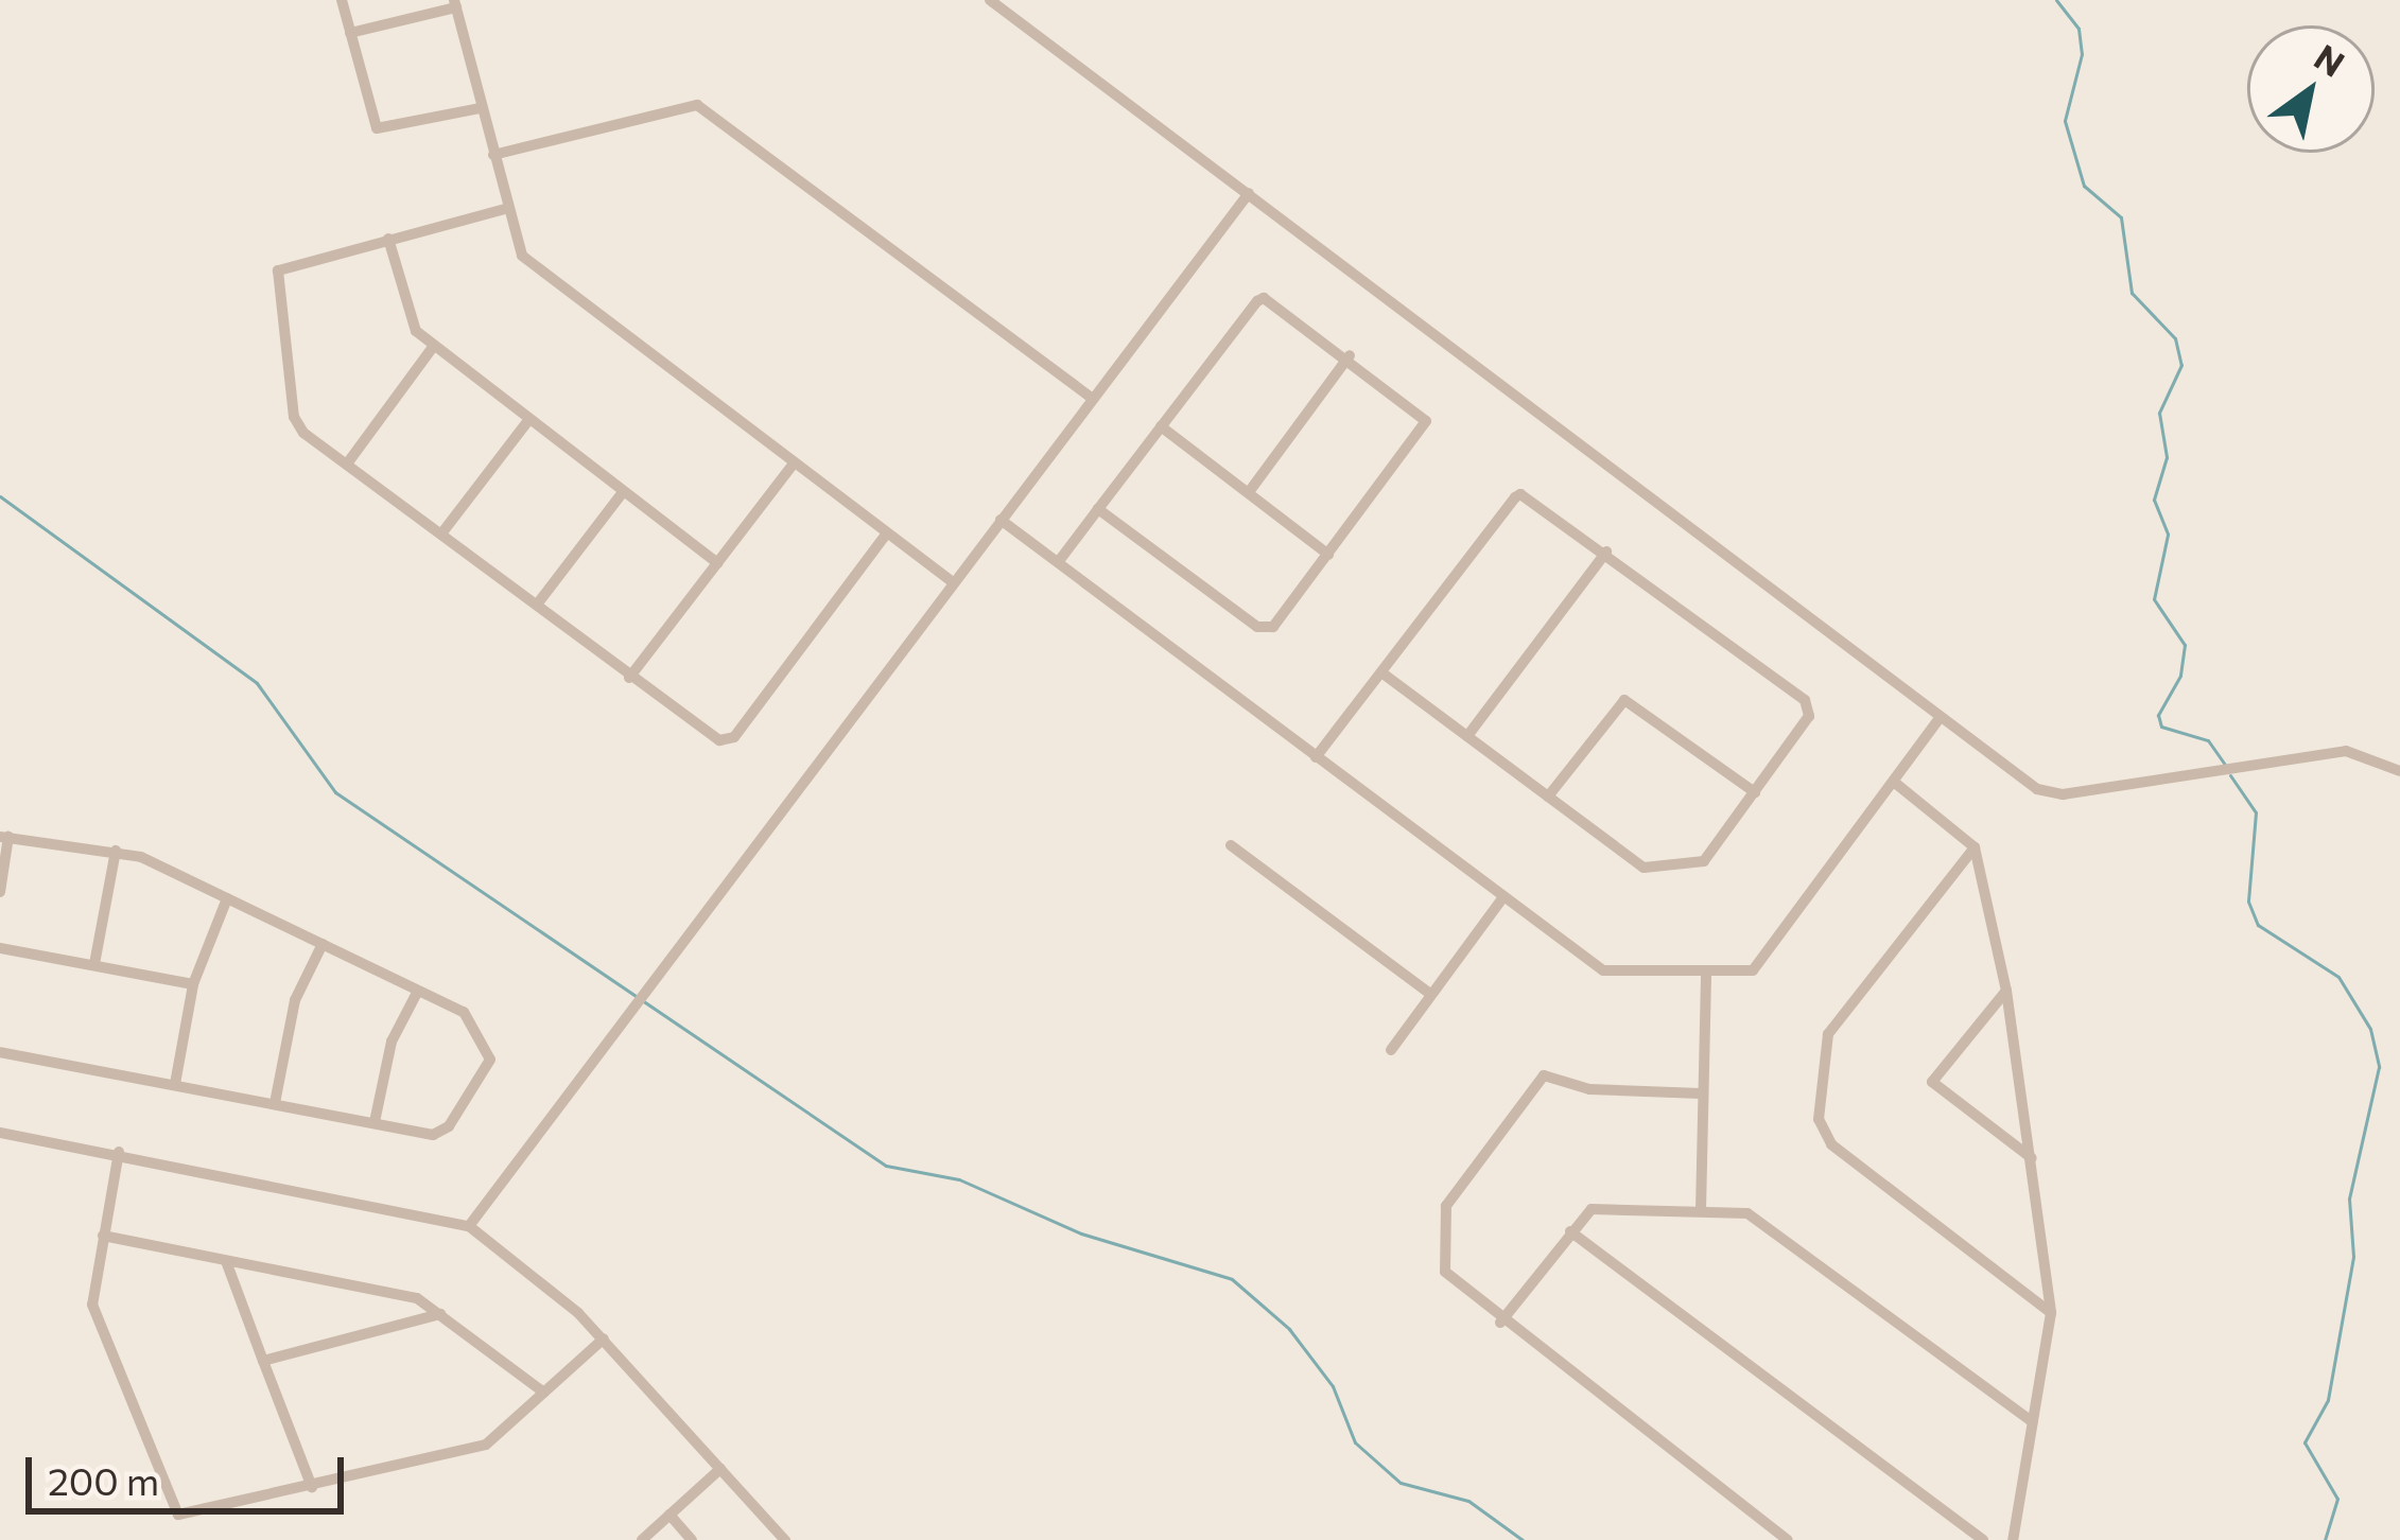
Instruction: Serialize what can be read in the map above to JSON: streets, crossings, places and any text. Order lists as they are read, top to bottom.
{
  "scale_bar": "200 m",
  "north": "top right"
}
